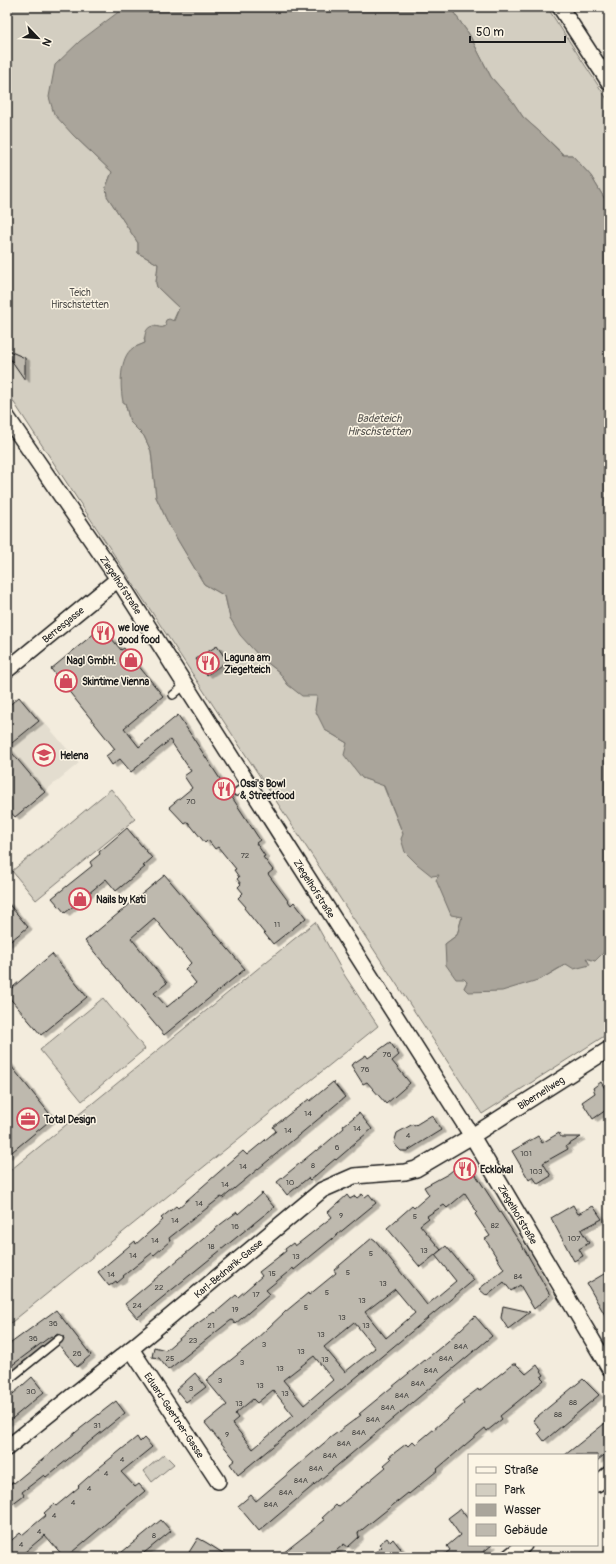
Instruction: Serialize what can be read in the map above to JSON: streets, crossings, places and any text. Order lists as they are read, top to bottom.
{
  "streets": {
    "street": [
      "Ziegelhofstraße",
      "Berresgasse",
      "Bibernellweg",
      "Karl-Bednarik-Gasse",
      "Eduard-Gaertner-Gasse"
    ]
  },
  "crossings": [
    ["Ziegelhofstraße", "Berresgasse"],
    ["Ziegelhofstraße", "Bibernellweg"],
    ["Ziegelhofstraße", "Karl-Bednarik-Gasse"],
    ["Bibernellweg", "Karl-Bednarik-Gasse"],
    ["Karl-Bednarik-Gasse", "Eduard-Gaertner-Gasse"]
  ],
  "water": ["Badeteich Hirschstetten"],
  "parks": ["Teich Hirschstetten"],
  "places": {
    "restaurant": [
      "we love good food",
      "Laguna am Ziegelteich",
      "Ossi's Bowl & Streetfood",
      "Ecklokal"
    ],
    "shop": ["Nagl GmbH.", "Skintime Vienna", "Nails by Kati"],
    "school or university": ["Helena"],
    "office": ["Total Design"]
  },
  "house_numbers": [
    "70",
    "72",
    "11",
    "76",
    "76",
    "14",
    "14",
    "14",
    "4",
    "6",
    "101",
    "8",
    "14",
    "103",
    "10",
    "14",
    "14",
    "9",
    "5",
    "14",
    "82",
    "16",
    "107",
    "14",
    "18",
    "13",
    "5",
    "14",
    "13",
    "5",
    "15",
    "14",
    "84",
    "13",
    "22",
    "5",
    "17",
    "13",
    "24",
    "5",
    "19",
    "13",
    "36",
    "21",
    "13",
    "13",
    "36",
    "23",
    "3",
    "84A",
    "13",
    "26",
    "25",
    "84A",
    "13",
    "3",
    "13",
    "84A",
    "3",
    "84A",
    "13",
    "3",
    "30",
    "13",
    "84A",
    "88",
    "13",
    "84A",
    "88",
    "84A",
    "31",
    "84A",
    "9",
    "84A",
    "84A",
    "4",
    "84A",
    "4",
    "84A",
    "4",
    "84A",
    "4",
    "84A",
    "4",
    "4",
    "8",
    "4"
  ],
  "legend": [
    "Straße",
    "Park",
    "Wasser",
    "Gebäude"
  ],
  "scale_bar": "50 m",
  "north": "bottom right"
}
